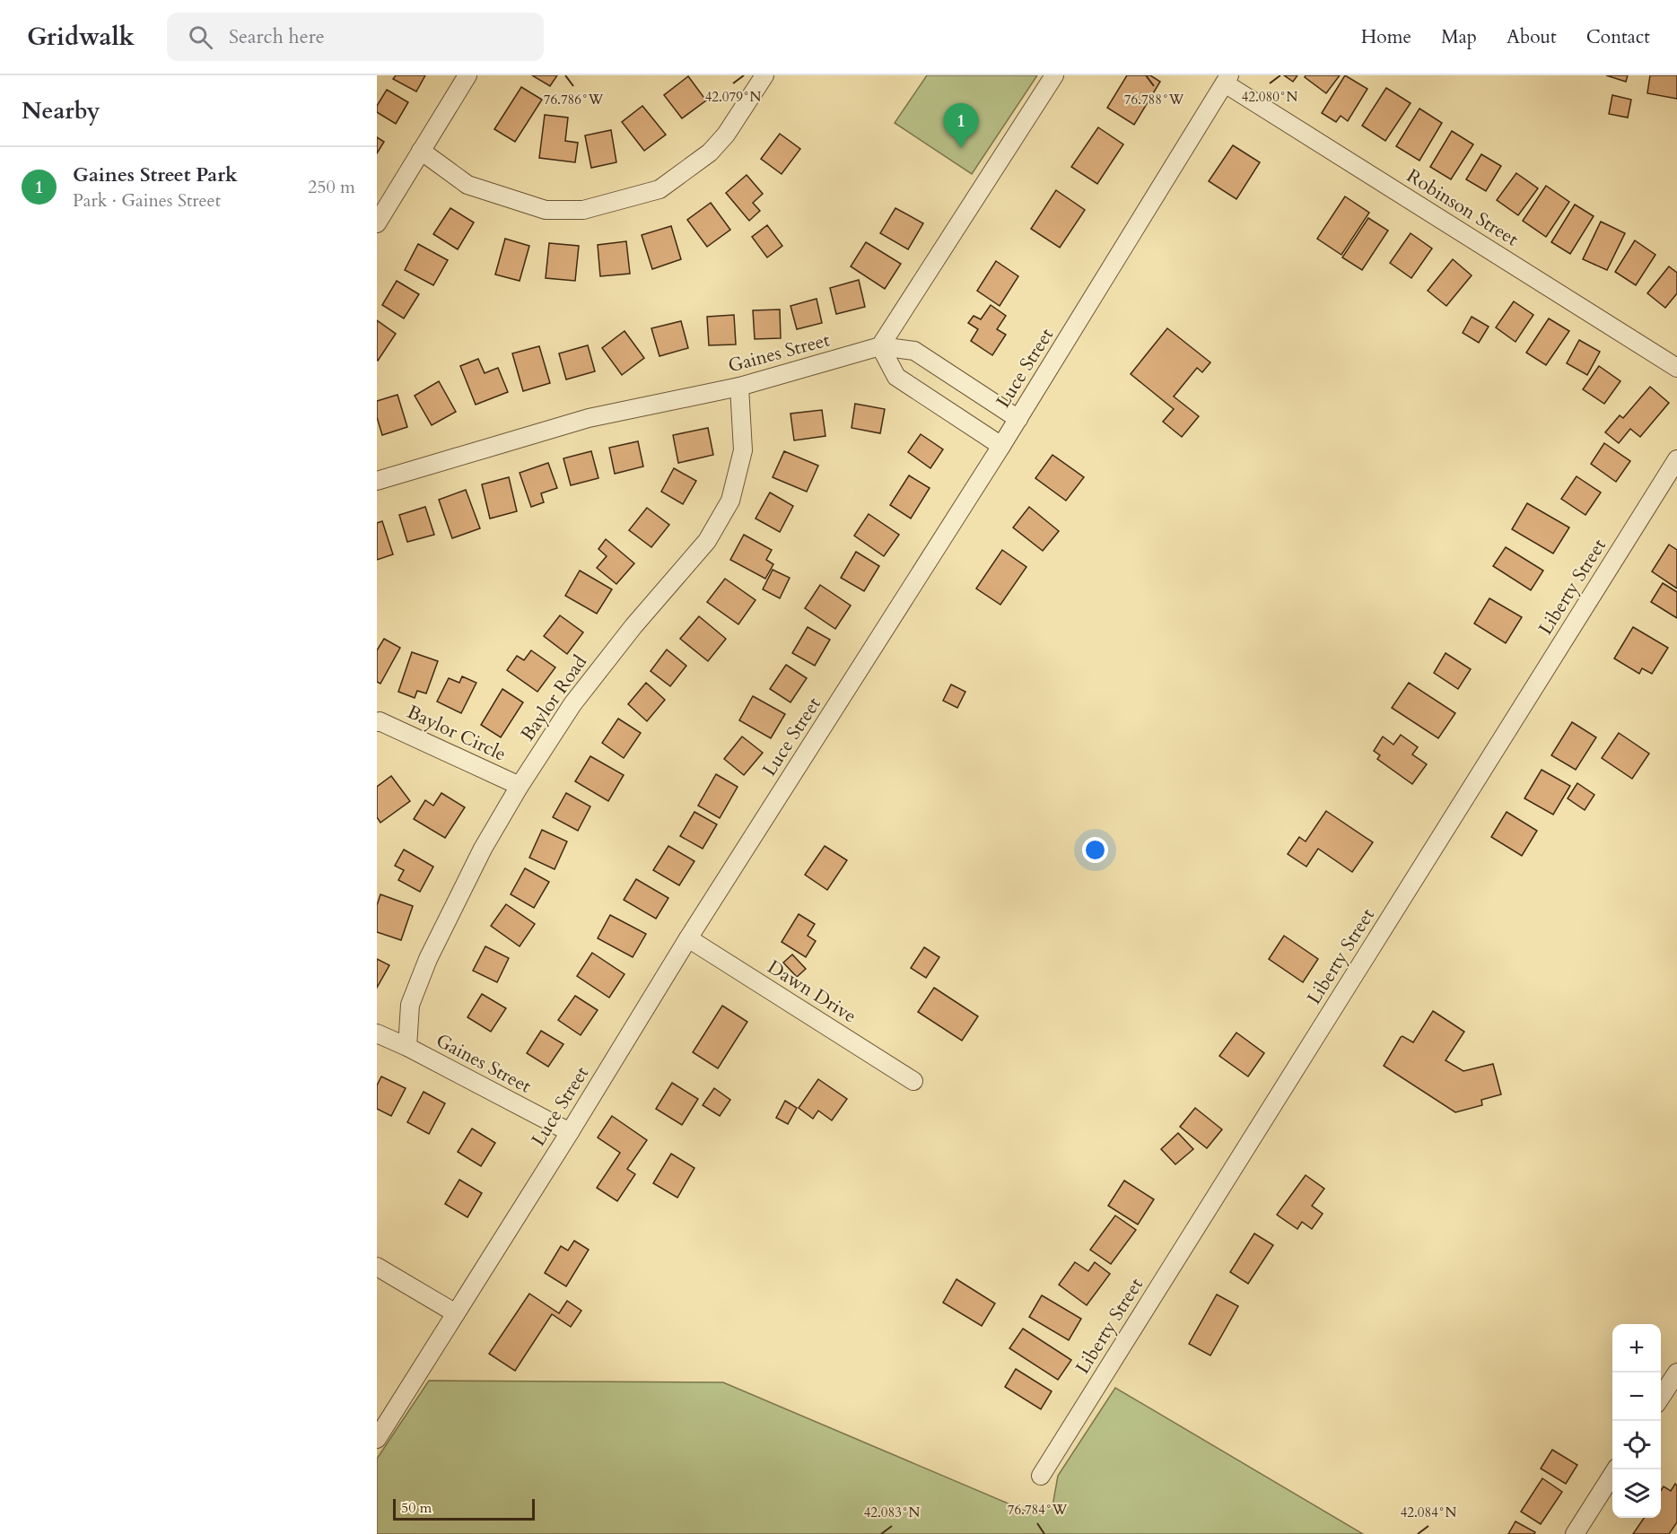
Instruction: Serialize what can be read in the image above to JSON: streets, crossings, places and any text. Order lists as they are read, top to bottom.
{
  "streets": {
    "street": [
      "Robinson Street",
      "Gaines Street",
      "Luce Street",
      "Liberty Street",
      "Baylor Road",
      "Baylor Circle",
      "Dawn Drive"
    ]
  },
  "crossings": [
    ["Robinson Street", "Luce Street"],
    ["Gaines Street", "Luce Street"],
    ["Gaines Street", "Baylor Road"],
    ["Luce Street", "Dawn Drive"],
    ["Baylor Road", "Baylor Circle"]
  ],
  "scale_bar": "50 m",
  "page": {
    "header": "Gridwalk",
    "search": "Search here",
    "nav": [
      "Home",
      "Map",
      "About",
      "Contact"
    ],
    "heading": "Nearby",
    "pins": "1",
    "list": [
      {
        "mark": "1",
        "name": "Gaines Street Park",
        "note": "Park · Gaines Street",
        "value": "250 m"
      }
    ],
    "map_buttons": ["+", "−"],
    "scale": "50 m"
  },
  "coordinates": [
    "42.079°N",
    "42.080°N",
    "76.786°W",
    "76.788°W",
    "76.784°W",
    "42.083°N",
    "42.084°N"
  ]
}
